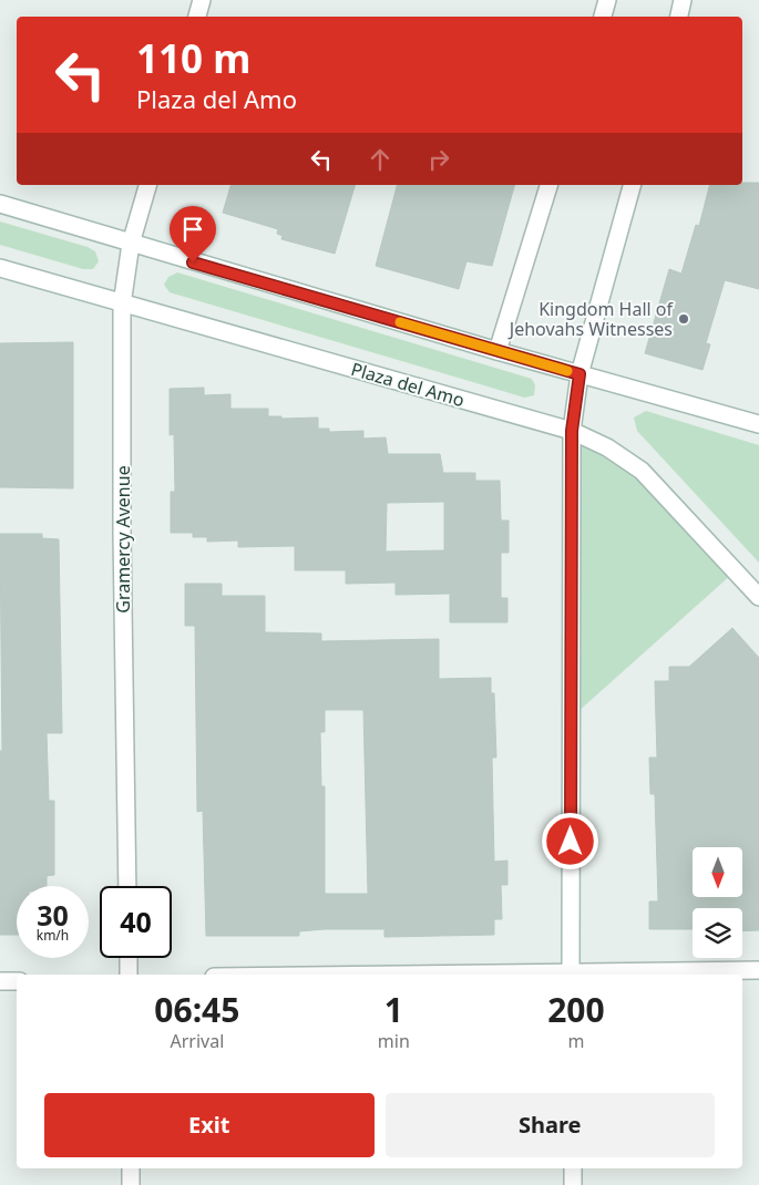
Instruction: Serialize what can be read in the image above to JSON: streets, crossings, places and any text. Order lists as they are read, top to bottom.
{
  "streets": {
    "street": ["Plaza del Amo", "Gramercy Avenue"]
  },
  "crossings": [
    ["Plaza del Amo", "Gramercy Avenue"]
  ],
  "places": ["Kingdom Hall of Jehovahs Witnesses"],
  "north": "bottom",
  "page": {
    "turn": ["110 m", "Plaza del Amo"],
    "speed": "30 km/h",
    "limit": "40",
    "eta": [
      "06:45",
      "Arrival",
      "1",
      "min",
      "200",
      "m"
    ],
    "buttons": ["Exit", "Share"]
  }
}
